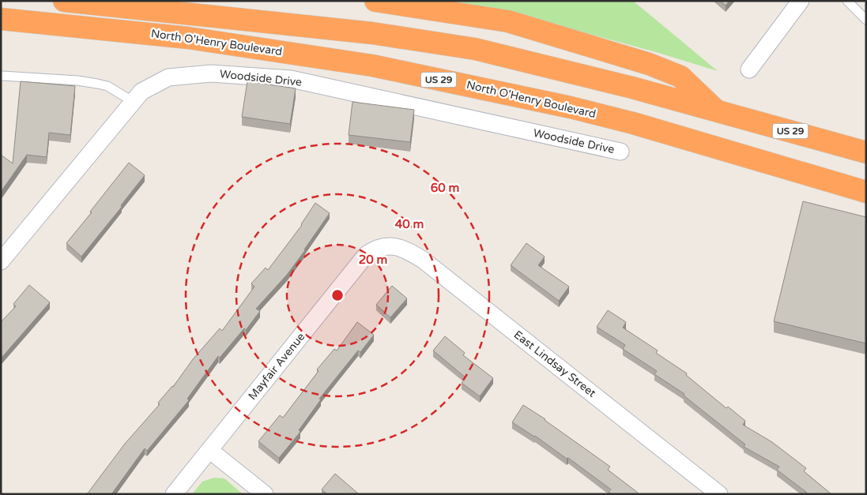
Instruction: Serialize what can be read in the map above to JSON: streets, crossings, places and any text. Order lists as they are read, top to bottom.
{
  "streets": {
    "highway": ["North O'Henry Boulevard", "US 29"],
    "street": ["Woodside Drive", "East Lindsay Street", "Mayfair Avenue"]
  },
  "crossings": [
    ["East Lindsay Street", "Mayfair Avenue"]
  ],
  "rings": ["60 m", "40 m", "20 m"]
}
